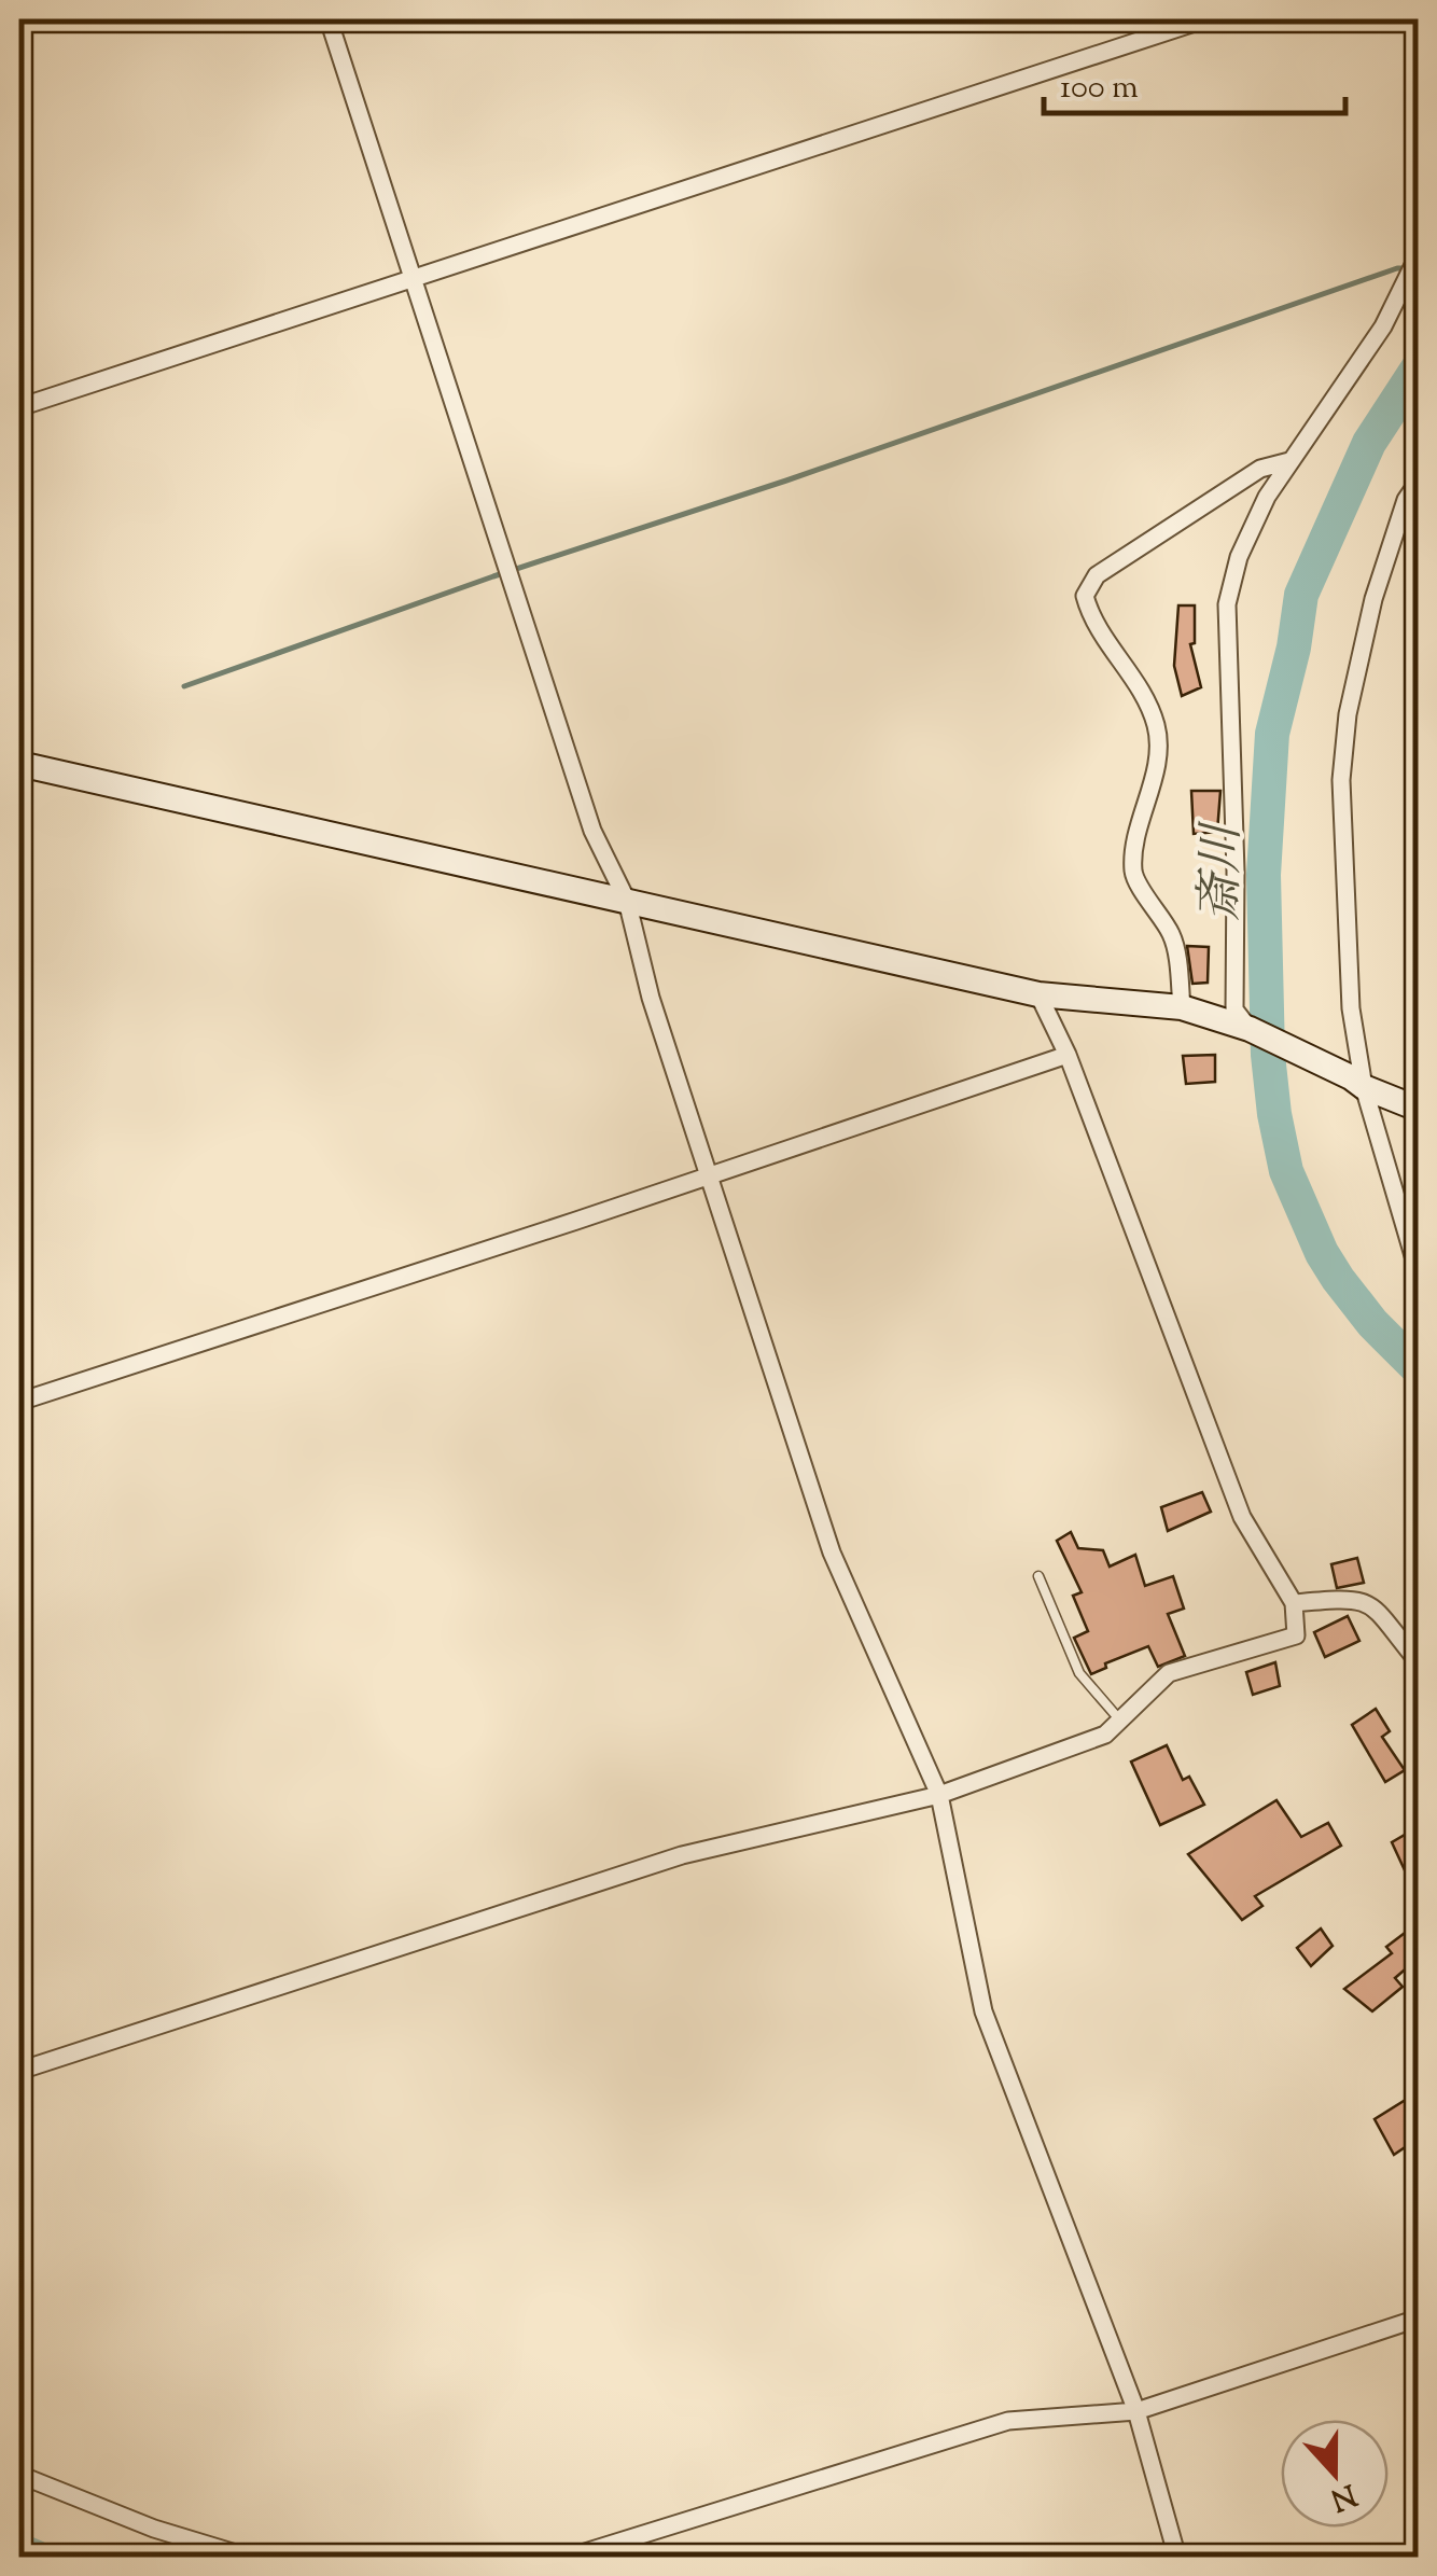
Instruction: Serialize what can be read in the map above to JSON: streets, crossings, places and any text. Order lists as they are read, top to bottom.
{
  "water": ["斎川"],
  "scale_bar": "100 m",
  "north": "bottom"
}
